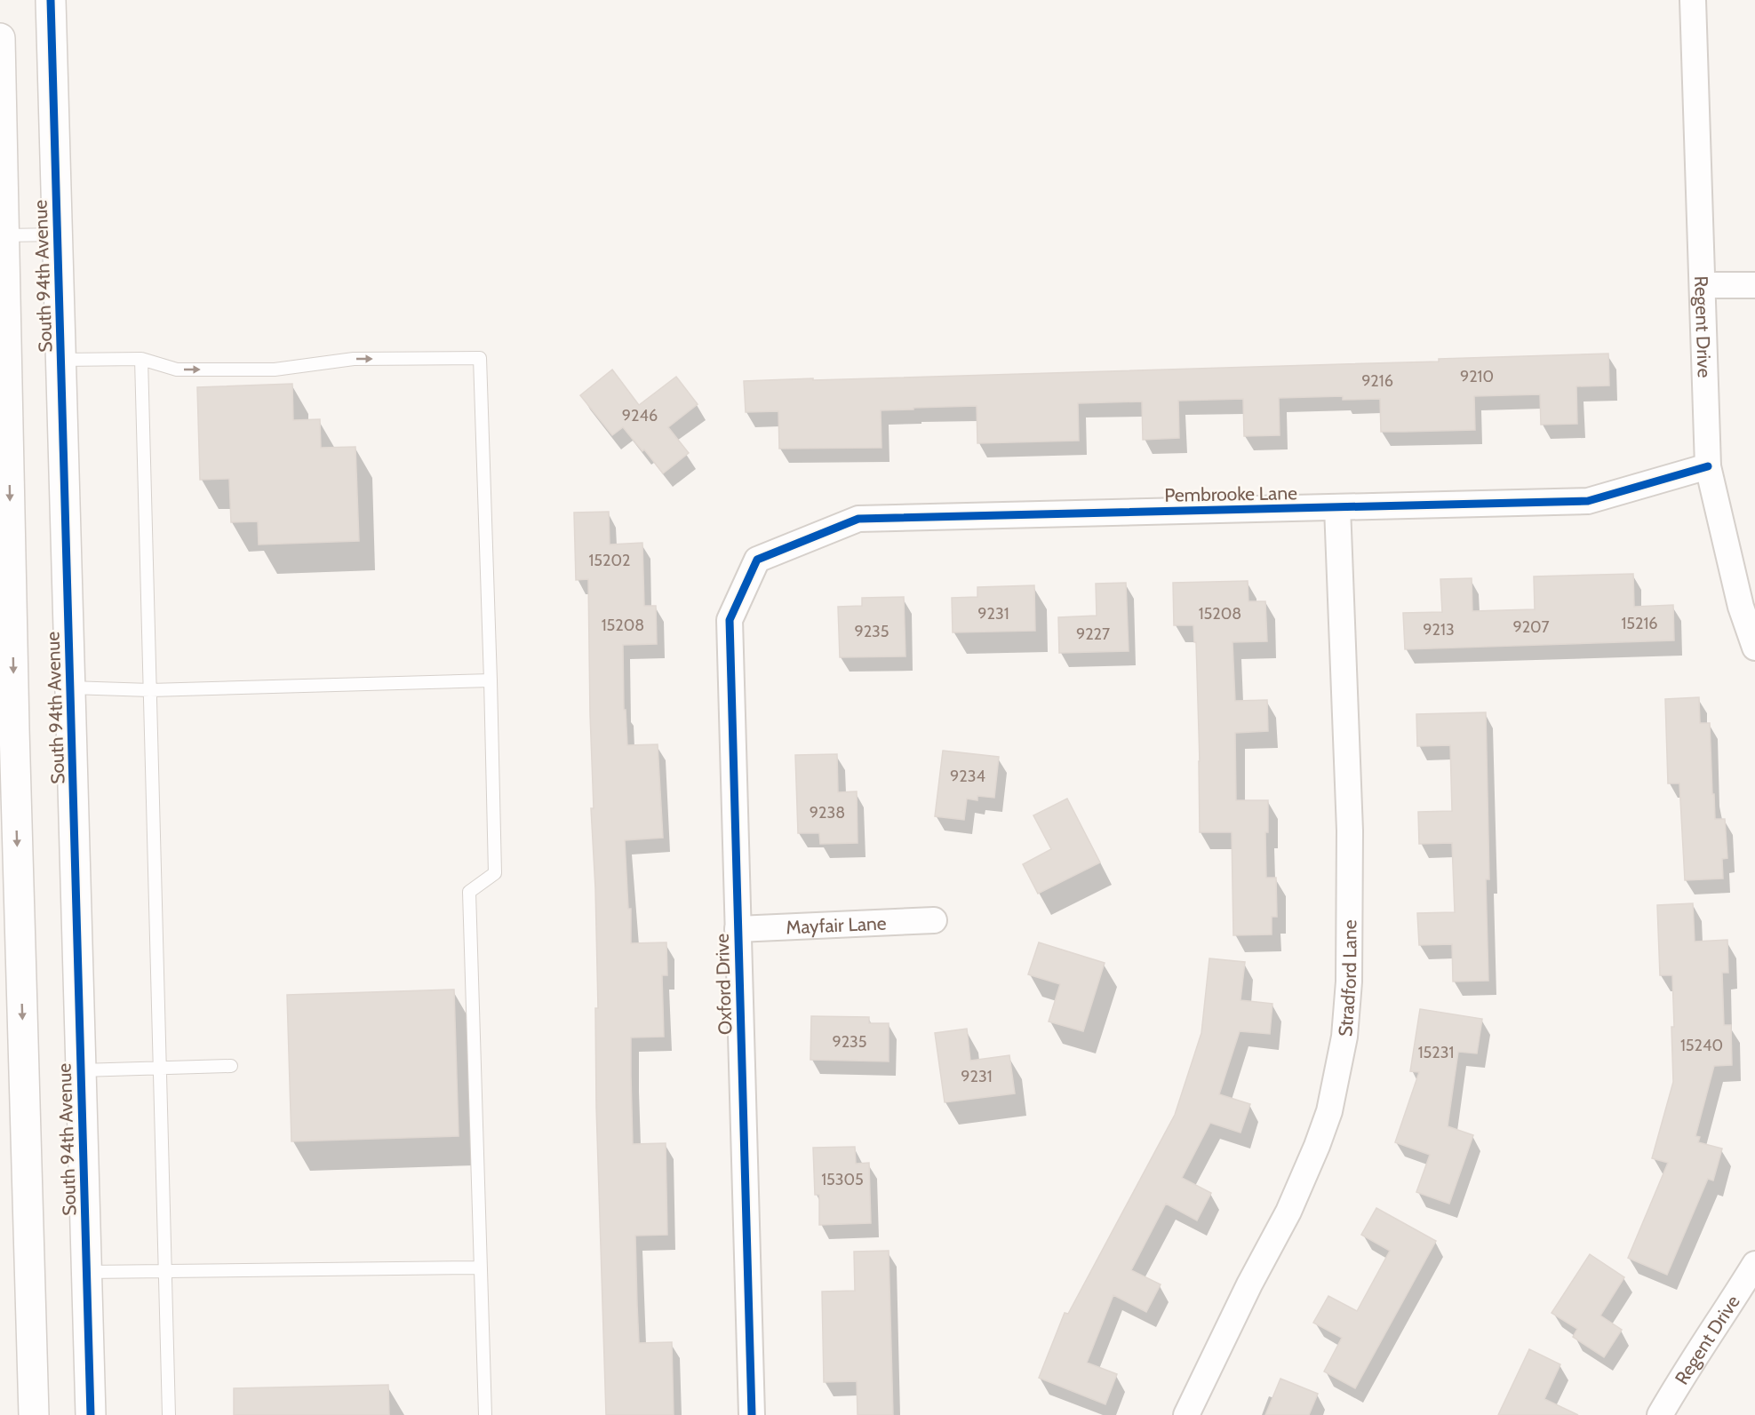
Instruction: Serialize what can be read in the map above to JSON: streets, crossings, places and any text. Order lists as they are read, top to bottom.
{
  "streets": {
    "street": [
      "South 94th Avenue",
      "Regent Drive",
      "Pembrooke Lane",
      "Mayfair Lane",
      "Stradford Lane",
      "Oxford Drive"
    ]
  },
  "crossings": [
    ["Regent Drive", "Pembrooke Lane"],
    ["Pembrooke Lane", "Stradford Lane"],
    ["Pembrooke Lane", "Oxford Drive"],
    ["Mayfair Lane", "Oxford Drive"]
  ],
  "house_numbers": [
    "9210",
    "9216",
    "9246",
    "15202",
    "9231",
    "15208",
    "15216",
    "15208",
    "9207",
    "9213",
    "9235",
    "9227",
    "9234",
    "9238",
    "9235",
    "15240",
    "15231",
    "9231",
    "15305"
  ]
}
